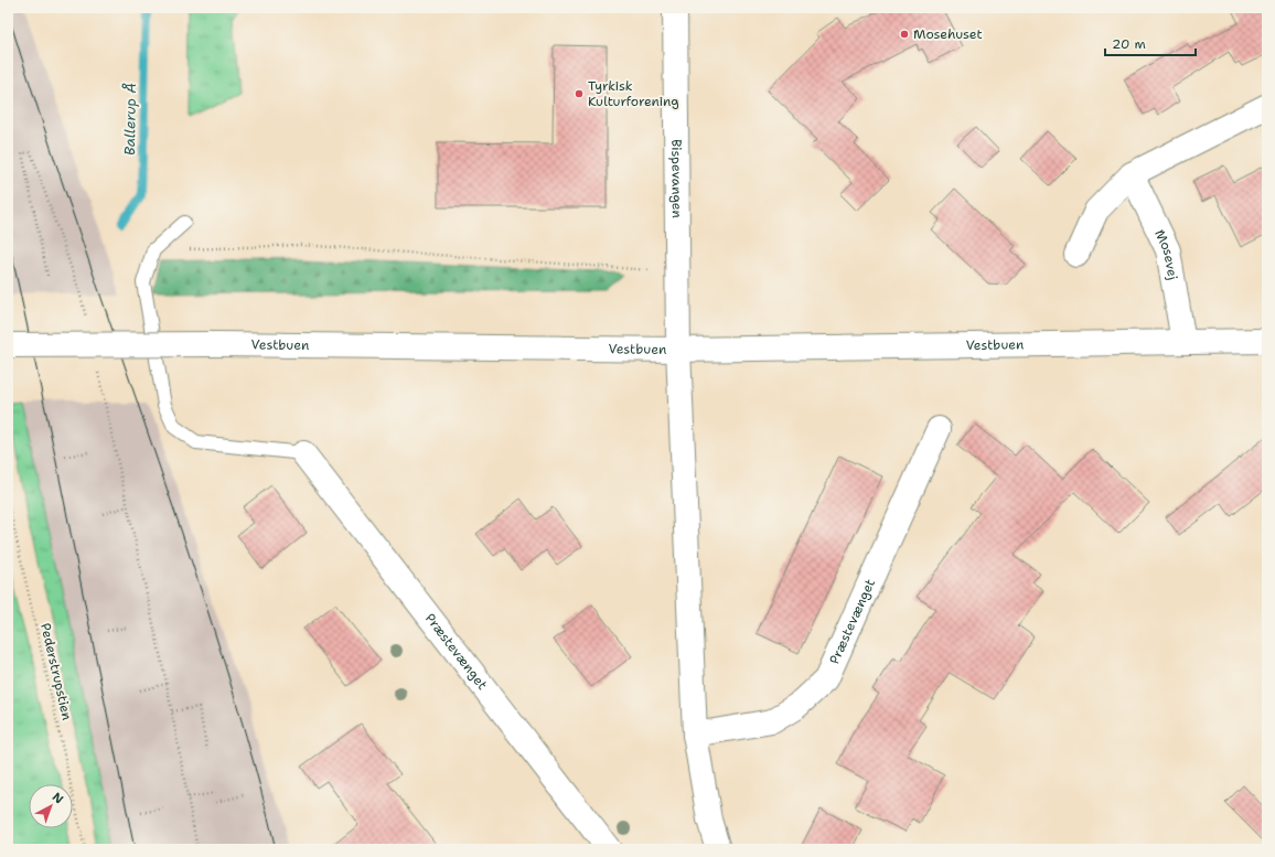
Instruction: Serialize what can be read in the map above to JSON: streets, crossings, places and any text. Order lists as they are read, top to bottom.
{
  "streets": {
    "street": [
      "Bispevangen",
      "Mosevej",
      "Vestbuen",
      "Præstevænget"
    ],
    "path": ["Pederstrupstien"]
  },
  "crossings": [
    ["Bispevangen", "Vestbuen"],
    ["Mosevej", "Vestbuen"]
  ],
  "water": ["Ballerup Å"],
  "places": ["Mosehuset", "Tyrkisk Kulturforening"],
  "scale_bar": "20 m",
  "north": "top right"
}
